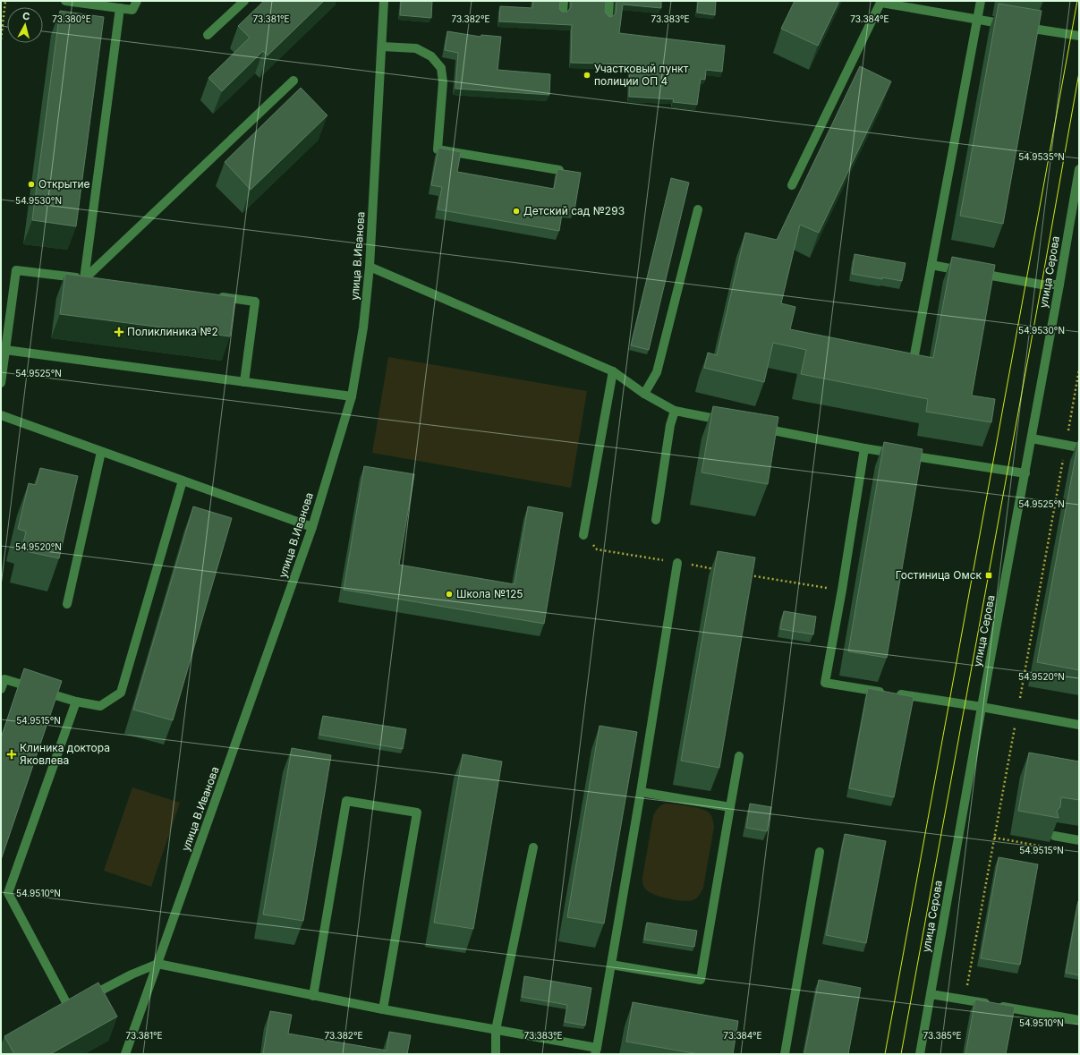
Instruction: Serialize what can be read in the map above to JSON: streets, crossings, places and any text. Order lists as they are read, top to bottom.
{
  "streets": {
    "street": ["улица В.Иванова", "улица Серова"]
  },
  "places": {
    "other": [
      "Участковый пункт полиции ОП 4",
      "Открытие",
      "Детский сад №293",
      "Школа №125"
    ],
    "health": ["Поликлиника №2", "Клиника доктора Яковлева"],
    "transit": ["Гостиница Омск"]
  },
  "north": "top",
  "coordinates": [
    "73.381°E",
    "73.382°E",
    "73.383°E",
    "73.384°E",
    "73.380°E",
    "54.9535°N",
    "54.9530°N",
    "54.9525°N",
    "54.9520°N",
    "54.9515°N",
    "54.9510°N",
    "73.385°E"
  ]
}
